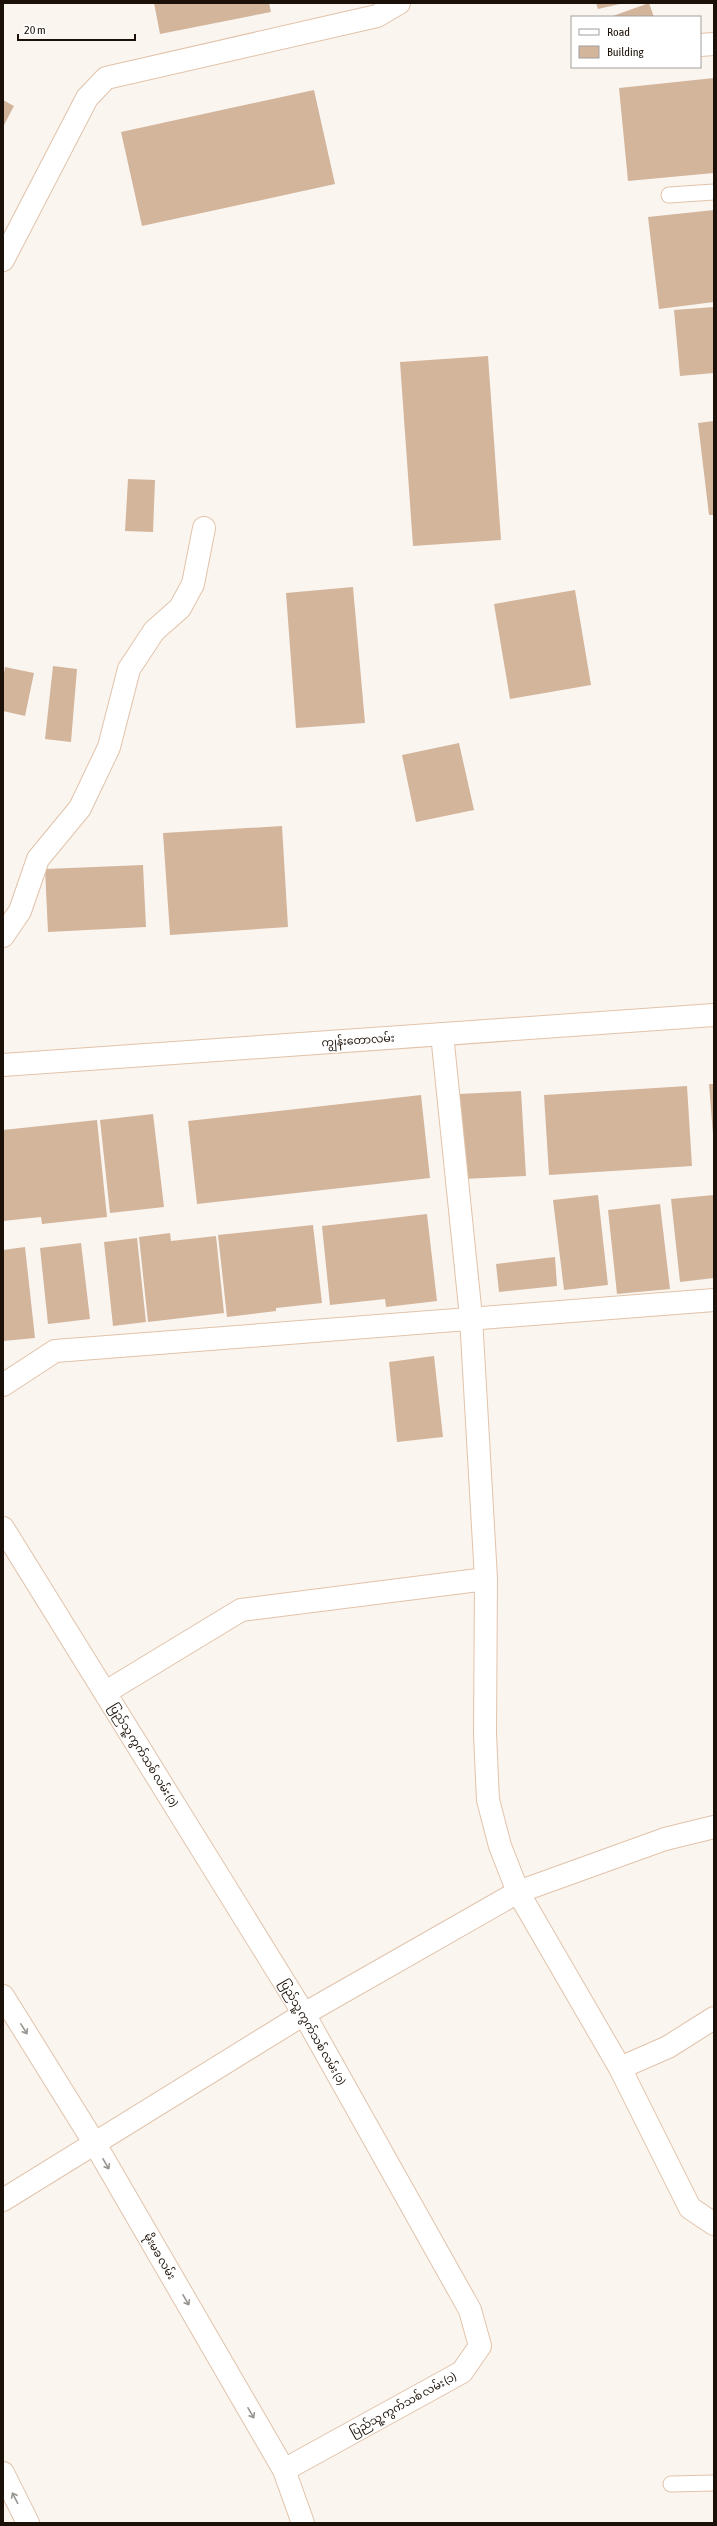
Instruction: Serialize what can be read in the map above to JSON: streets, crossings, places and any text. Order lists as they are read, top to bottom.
{
  "streets": {
    "street": ["ကျွန်းတောလမ်း", "ပြည်သူ့ ကွက်သစ် လမ်း (၁)", "မိုးမခ လမ်း"]
  },
  "crossings": [
    ["ပြည်သူ့ ကွက်သစ် လမ်း (၁)", "မိုးမခ လမ်း"]
  ],
  "one_way": ["မိုးမခ လမ်း"],
  "legend": ["Road", "Building"],
  "scale_bar": "20 m"
}
